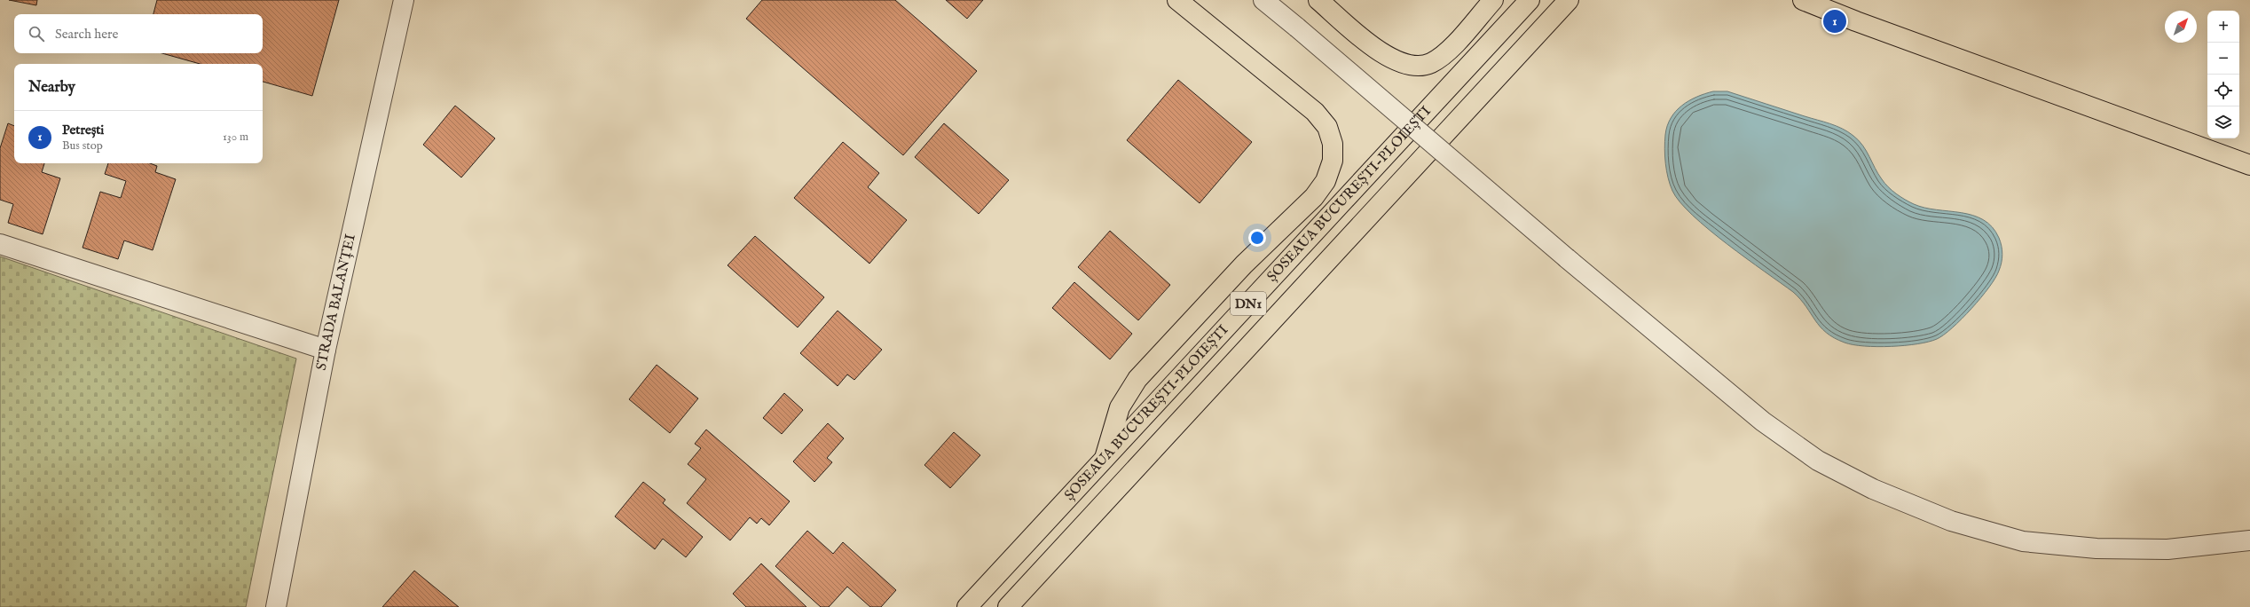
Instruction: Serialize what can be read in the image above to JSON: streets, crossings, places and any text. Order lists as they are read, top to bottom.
{
  "streets": {
    "highway": ["ȘOSEAUA BUCUREȘTI-PLOIEȘTI", "DN1"],
    "street": ["STRADA BALANȚEI"]
  },
  "north": "top right",
  "page": {
    "pins": "1",
    "map_buttons": ["+", "−"],
    "search": "Search here",
    "heading": "Nearby",
    "list": [
      {
        "mark": "1",
        "name": "Petrești",
        "note": "Bus stop",
        "value": "130 m"
      }
    ]
  }
}
